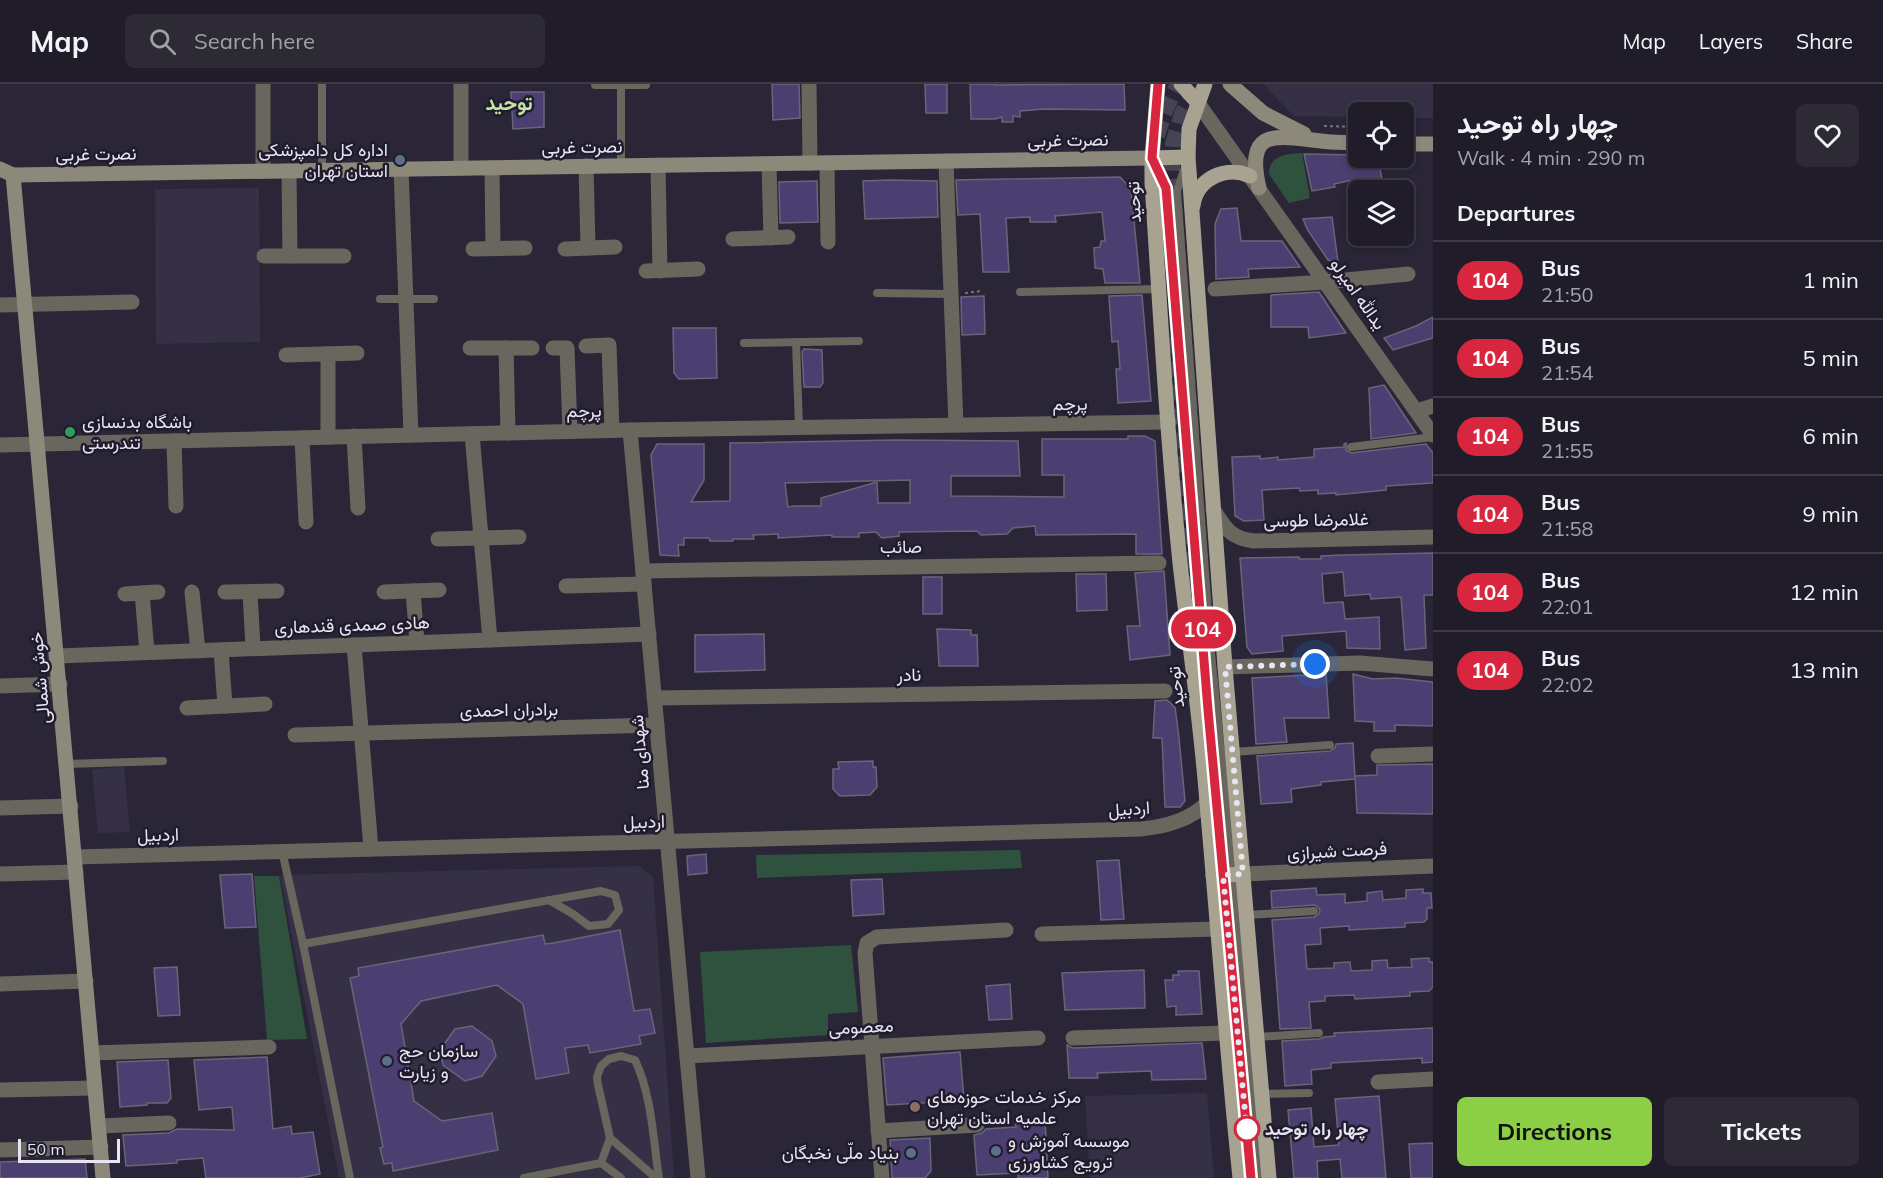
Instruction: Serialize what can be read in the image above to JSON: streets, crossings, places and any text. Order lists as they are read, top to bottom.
{
  "streets": {
    "main road": ["نصرت غربی", "توحید", "خوش شمالی"],
    "street": [
      "یدالله امیرلو",
      "پرچم",
      "غلامرضا طوسی",
      "صائب",
      "هادی صمدی قندهاری",
      "نادر",
      "برادران احمدی",
      "شهدای منا",
      "اردبیل",
      "فرصت شیرازی",
      "معصومی"
    ]
  },
  "crossings": [
    ["نصرت غربی", "توحید"],
    ["نصرت غربی", "خوش شمالی"],
    ["توحید", "یدالله امیرلو"],
    ["توحید", "پرچم"],
    ["توحید", "غلامرضا طوسی"],
    ["توحید", "اردبیل"],
    ["توحید", "فرصت شیرازی"],
    ["پرچم", "خوش شمالی"],
    ["پرچم", "شهدای منا"],
    ["صائب", "شهدای منا"],
    ["هادی صمدی قندهاری", "خوش شمالی"],
    ["هادی صمدی قندهاری", "شهدای منا"],
    ["نادر", "شهدای منا"],
    ["خوش شمالی", "اردبیل"],
    ["برادران احمدی", "شهدای منا"],
    ["شهدای منا", "اردبیل"],
    ["شهدای منا", "معصومی"]
  ],
  "districts": ["توحید"],
  "places": [
    "اداره کل دامپزشکی استان تهران",
    "باشگاه بدنسازی تندرستی",
    "سازمان حج و زیارت",
    "مرکز خدمات حوزه‌های علمیه استان تهران",
    "چهار راه توحید",
    "موسسه آموزش و ترویج کشاورزی",
    "بنیاد ملّی نخبگان"
  ],
  "lines": ["bus line 104"],
  "scale_bar": "50 m",
  "page": {
    "header": "Map",
    "search": "Search here",
    "nav": ["Map", "Layers", "Share"],
    "on_map": "104",
    "heading": [
      ["چهار راه توحید", "Walk · 4 min · 290 m"],
      "Departures"
    ],
    "list": [
      {
        "mark": "104",
        "name": "Bus",
        "note": "21:50",
        "value": "1 min"
      },
      {
        "mark": "104",
        "name": "Bus",
        "note": "21:54",
        "value": "5 min"
      },
      {
        "mark": "104",
        "name": "Bus",
        "note": "21:55",
        "value": "6 min"
      },
      {
        "mark": "104",
        "name": "Bus",
        "note": "21:58",
        "value": "9 min"
      },
      {
        "mark": "104",
        "name": "Bus",
        "note": "22:01",
        "value": "12 min"
      },
      {
        "mark": "104",
        "name": "Bus",
        "note": "22:02",
        "value": "13 min"
      }
    ],
    "buttons": ["Directions", "Tickets"],
    "scale": "50 m"
  }
}
